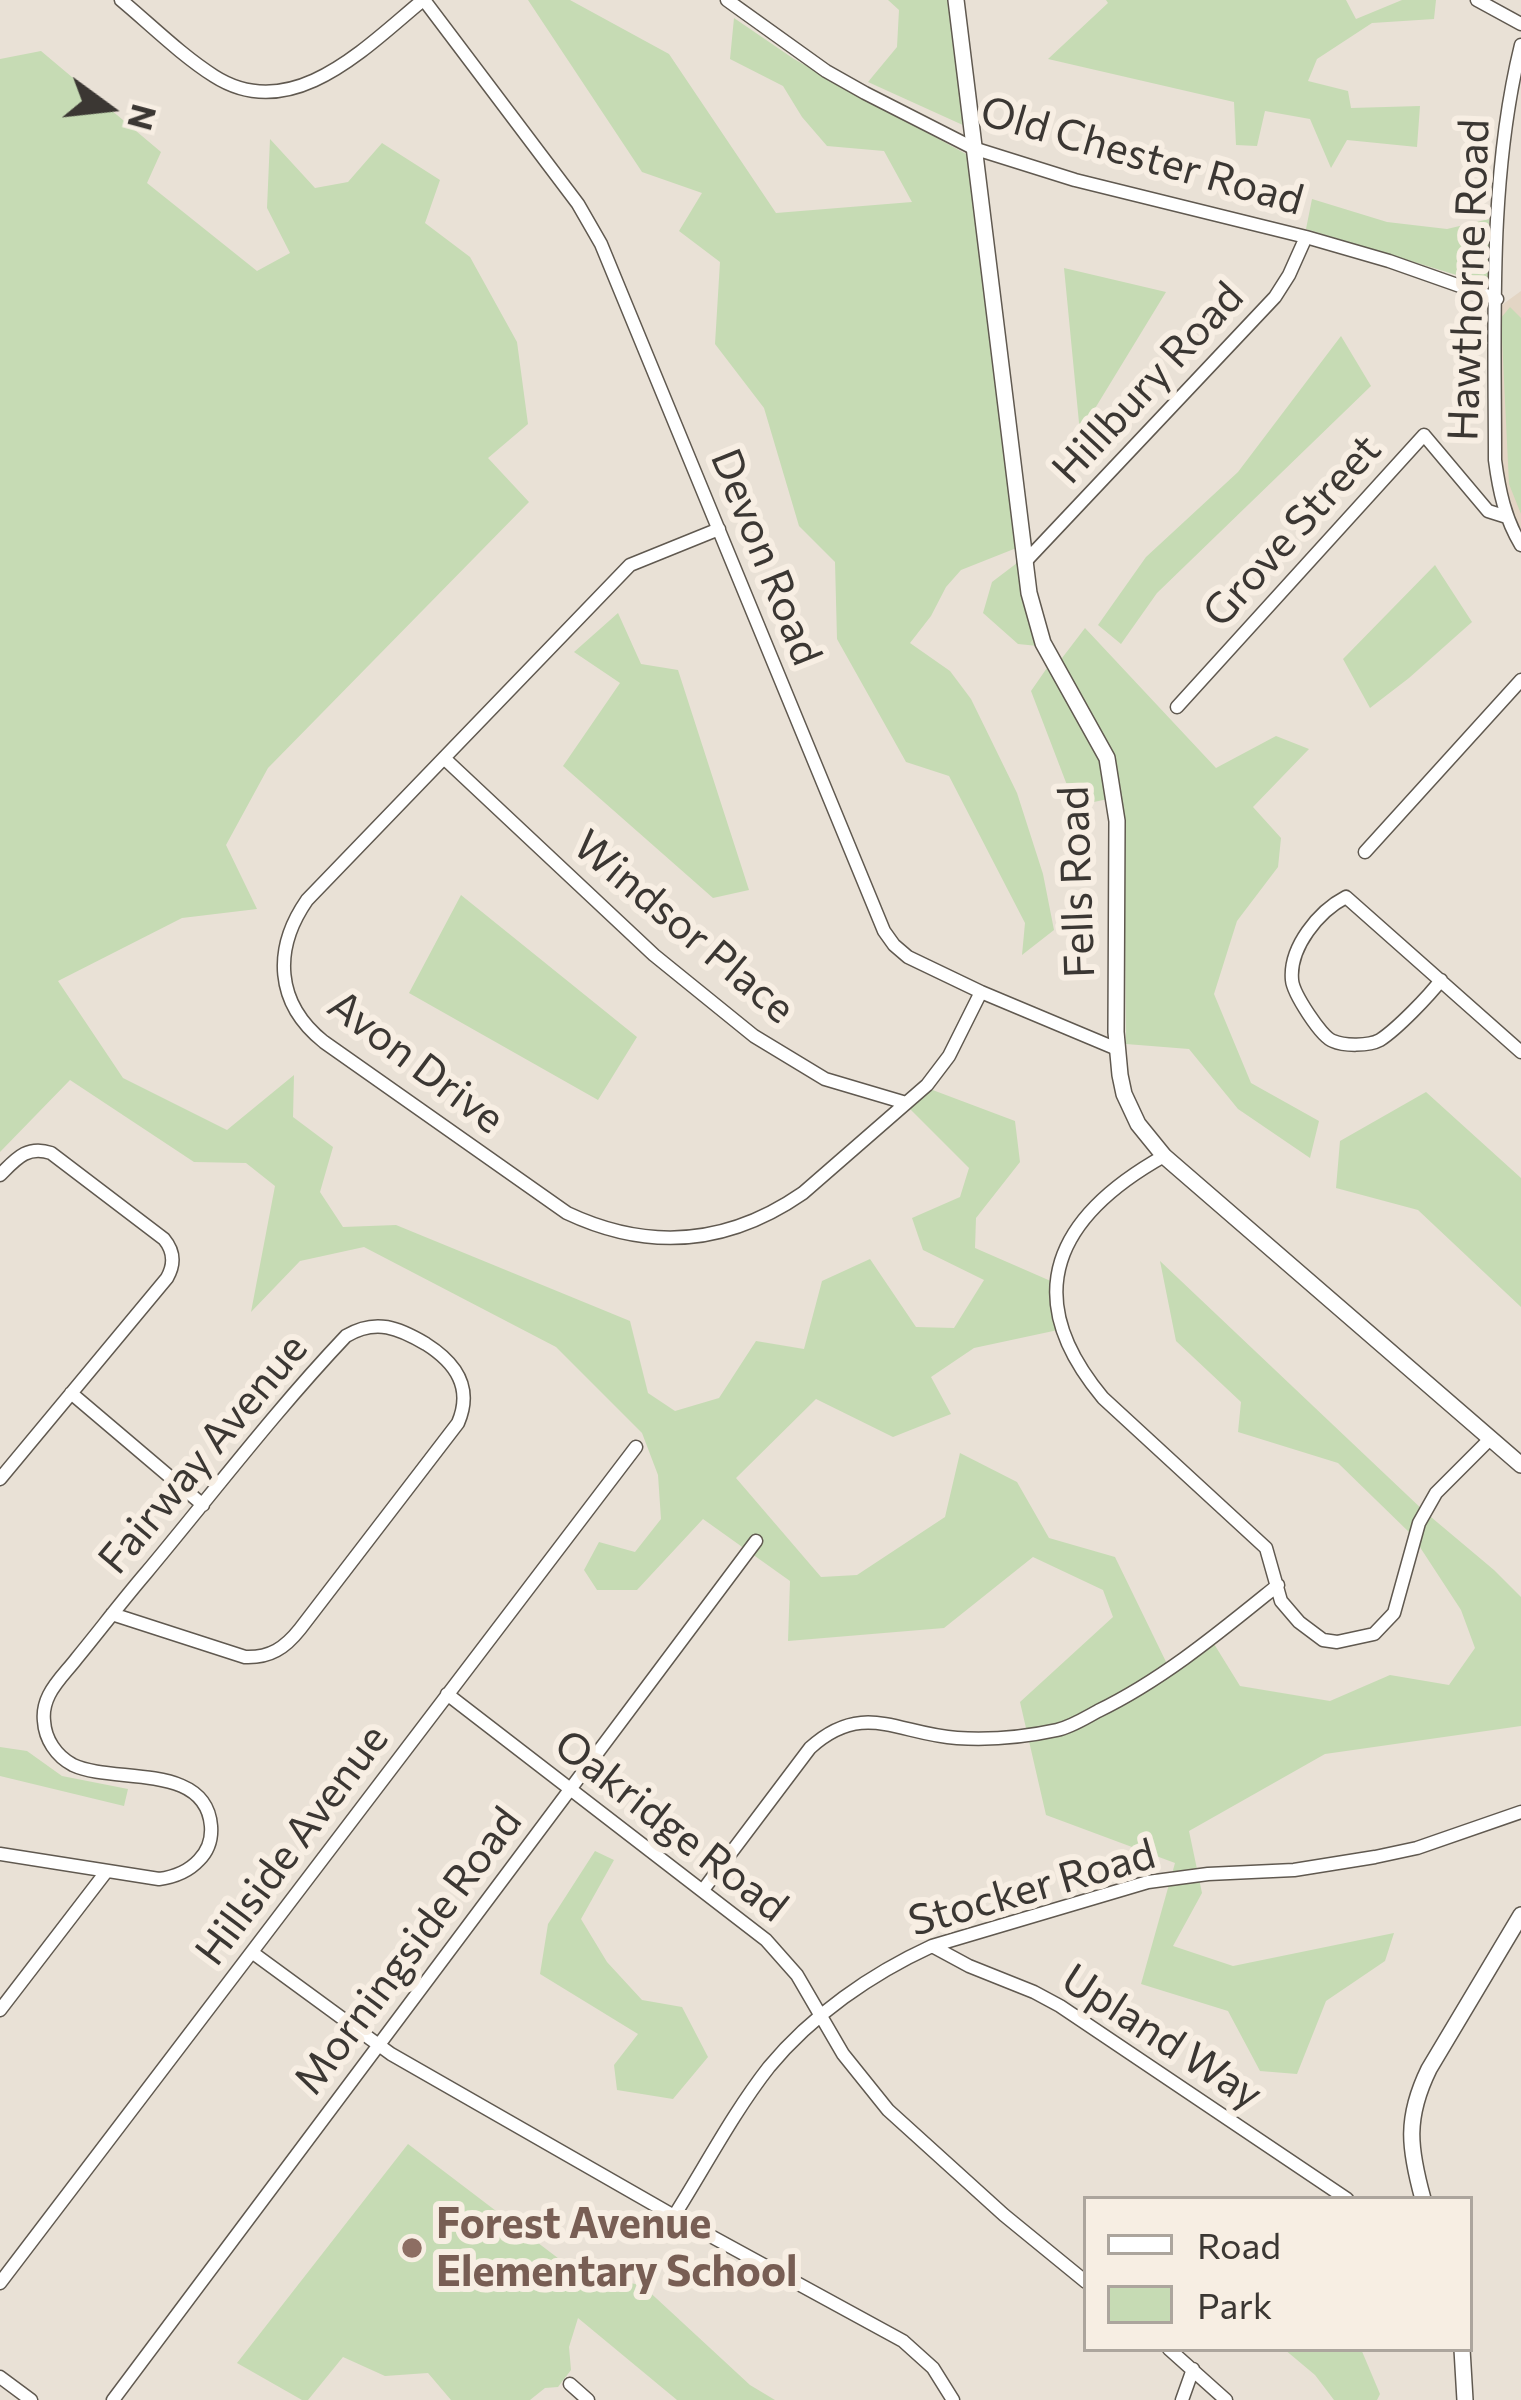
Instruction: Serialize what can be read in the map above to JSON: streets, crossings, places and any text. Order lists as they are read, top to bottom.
{
  "streets": {
    "street": [
      "Old Chester Road",
      "Hawthorne Road",
      "Hillbury Road",
      "Grove Street",
      "Devon Road",
      "Fells Road",
      "Windsor Place",
      "Avon Drive",
      "Fairway Avenue",
      "Oakridge Road",
      "Hillside Avenue",
      "Stocker Road",
      "Morningside Road",
      "Upland Way"
    ]
  },
  "crossings": [
    ["Old Chester Road", "Hawthorne Road"],
    ["Old Chester Road", "Hillbury Road"],
    ["Old Chester Road", "Fells Road"],
    ["Hawthorne Road", "Grove Street"],
    ["Hillbury Road", "Fells Road"],
    ["Devon Road", "Fells Road"],
    ["Devon Road", "Avon Drive"],
    ["Windsor Place", "Avon Drive"],
    ["Oakridge Road", "Hillside Avenue"],
    ["Oakridge Road", "Stocker Road"],
    ["Oakridge Road", "Morningside Road"],
    ["Stocker Road", "Upland Way"]
  ],
  "places": ["Forest Avenue Elementary School"],
  "legend": ["Road", "Park"],
  "north": "right"
}
